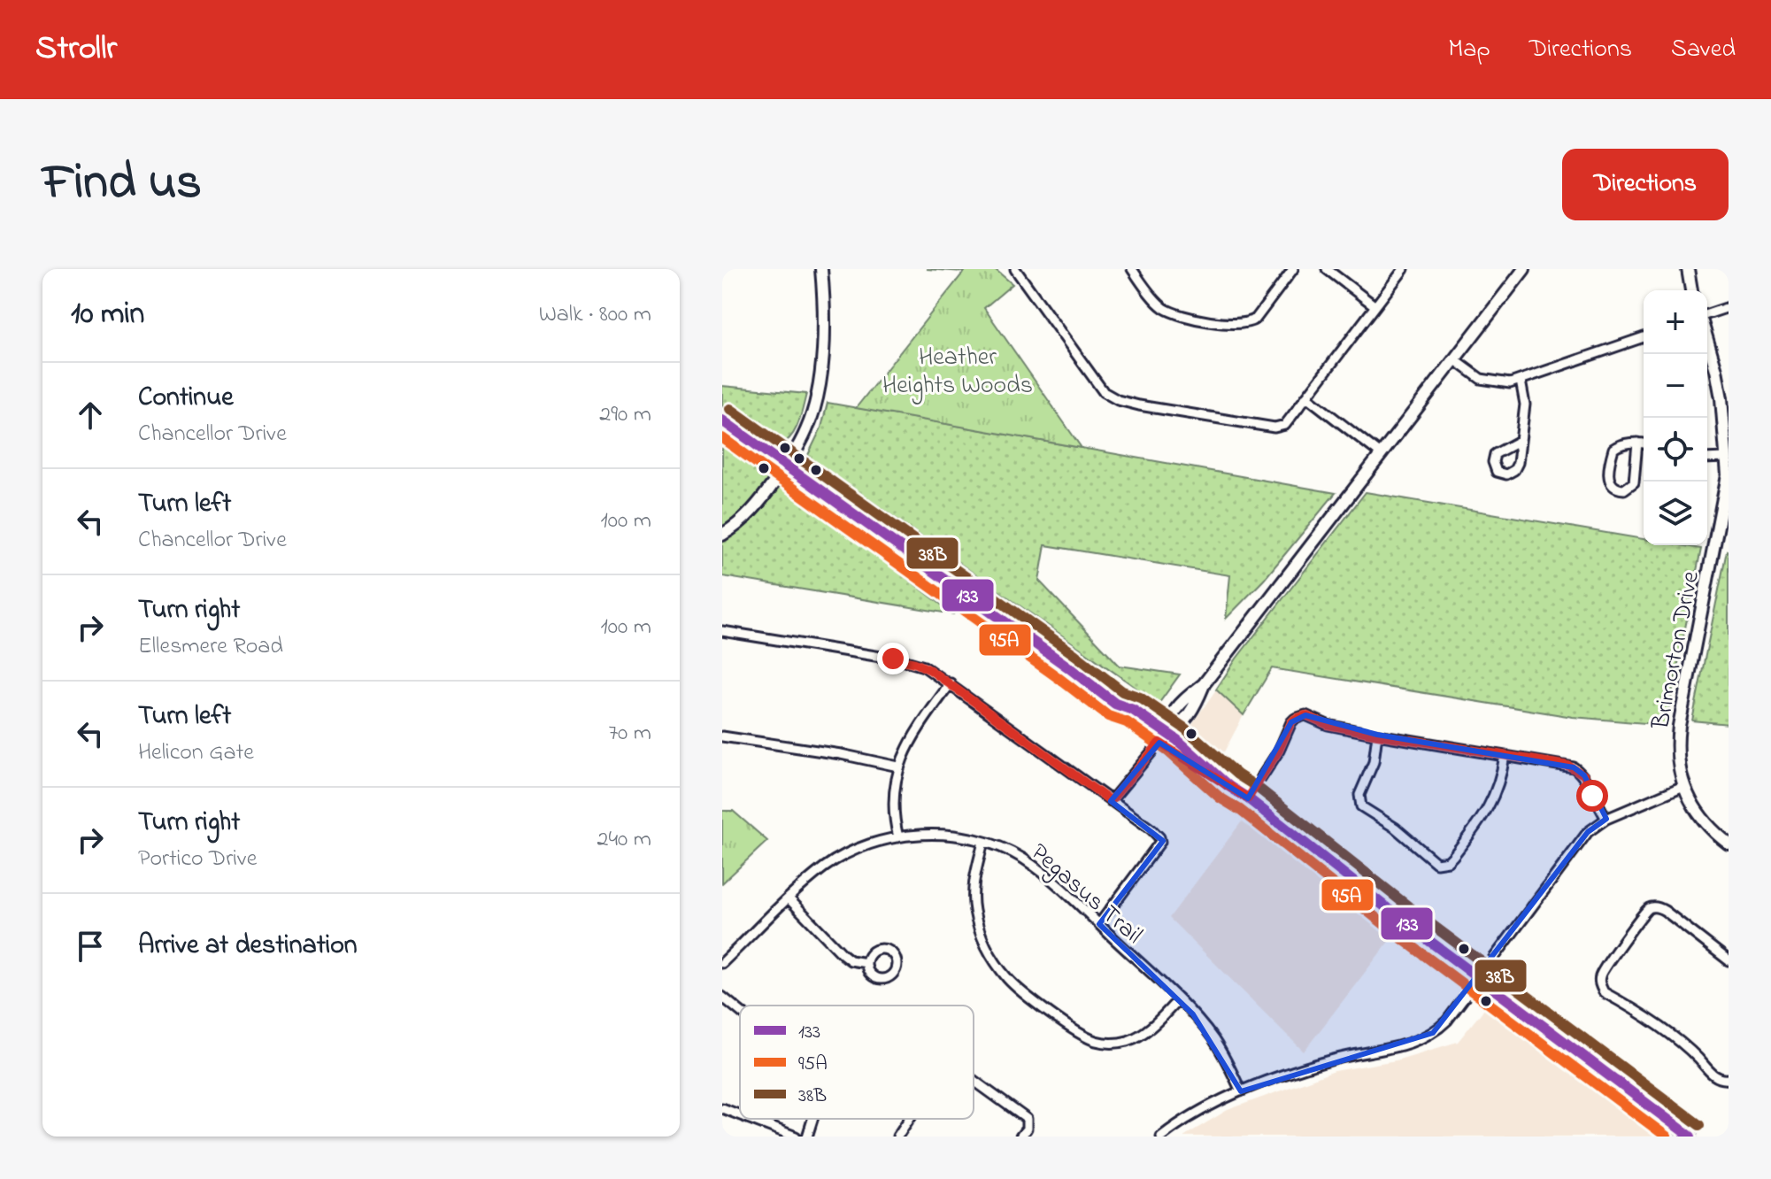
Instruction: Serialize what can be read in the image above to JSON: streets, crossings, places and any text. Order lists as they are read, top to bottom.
{
  "streets": {
    "street": ["Brimorton Drive", "Pegasus Trail"]
  },
  "parks": ["Heather Heights Woods"],
  "lines": ["transit line 38B", "transit line 133", "transit line 95A"],
  "legend": ["133", "95A", "38B"],
  "page": {
    "header": "Strollr",
    "nav": ["Map", "Directions", "Saved"],
    "title": "Find us",
    "buttons": "Directions",
    "heading": ["10 min", "Walk · 800 m"],
    "map_buttons": ["+", "−"],
    "list": [
      ["Continue", "Chancellor Drive", "290 m"],
      ["Turn left", "Chancellor Drive", "100 m"],
      ["Turn right", "Ellesmere Road", "100 m"],
      ["Turn left", "Helicon Gate", "70 m"],
      ["Turn right", "Portico Drive", "240 m"],
      "Arrive at destination"
    ]
  }
}
